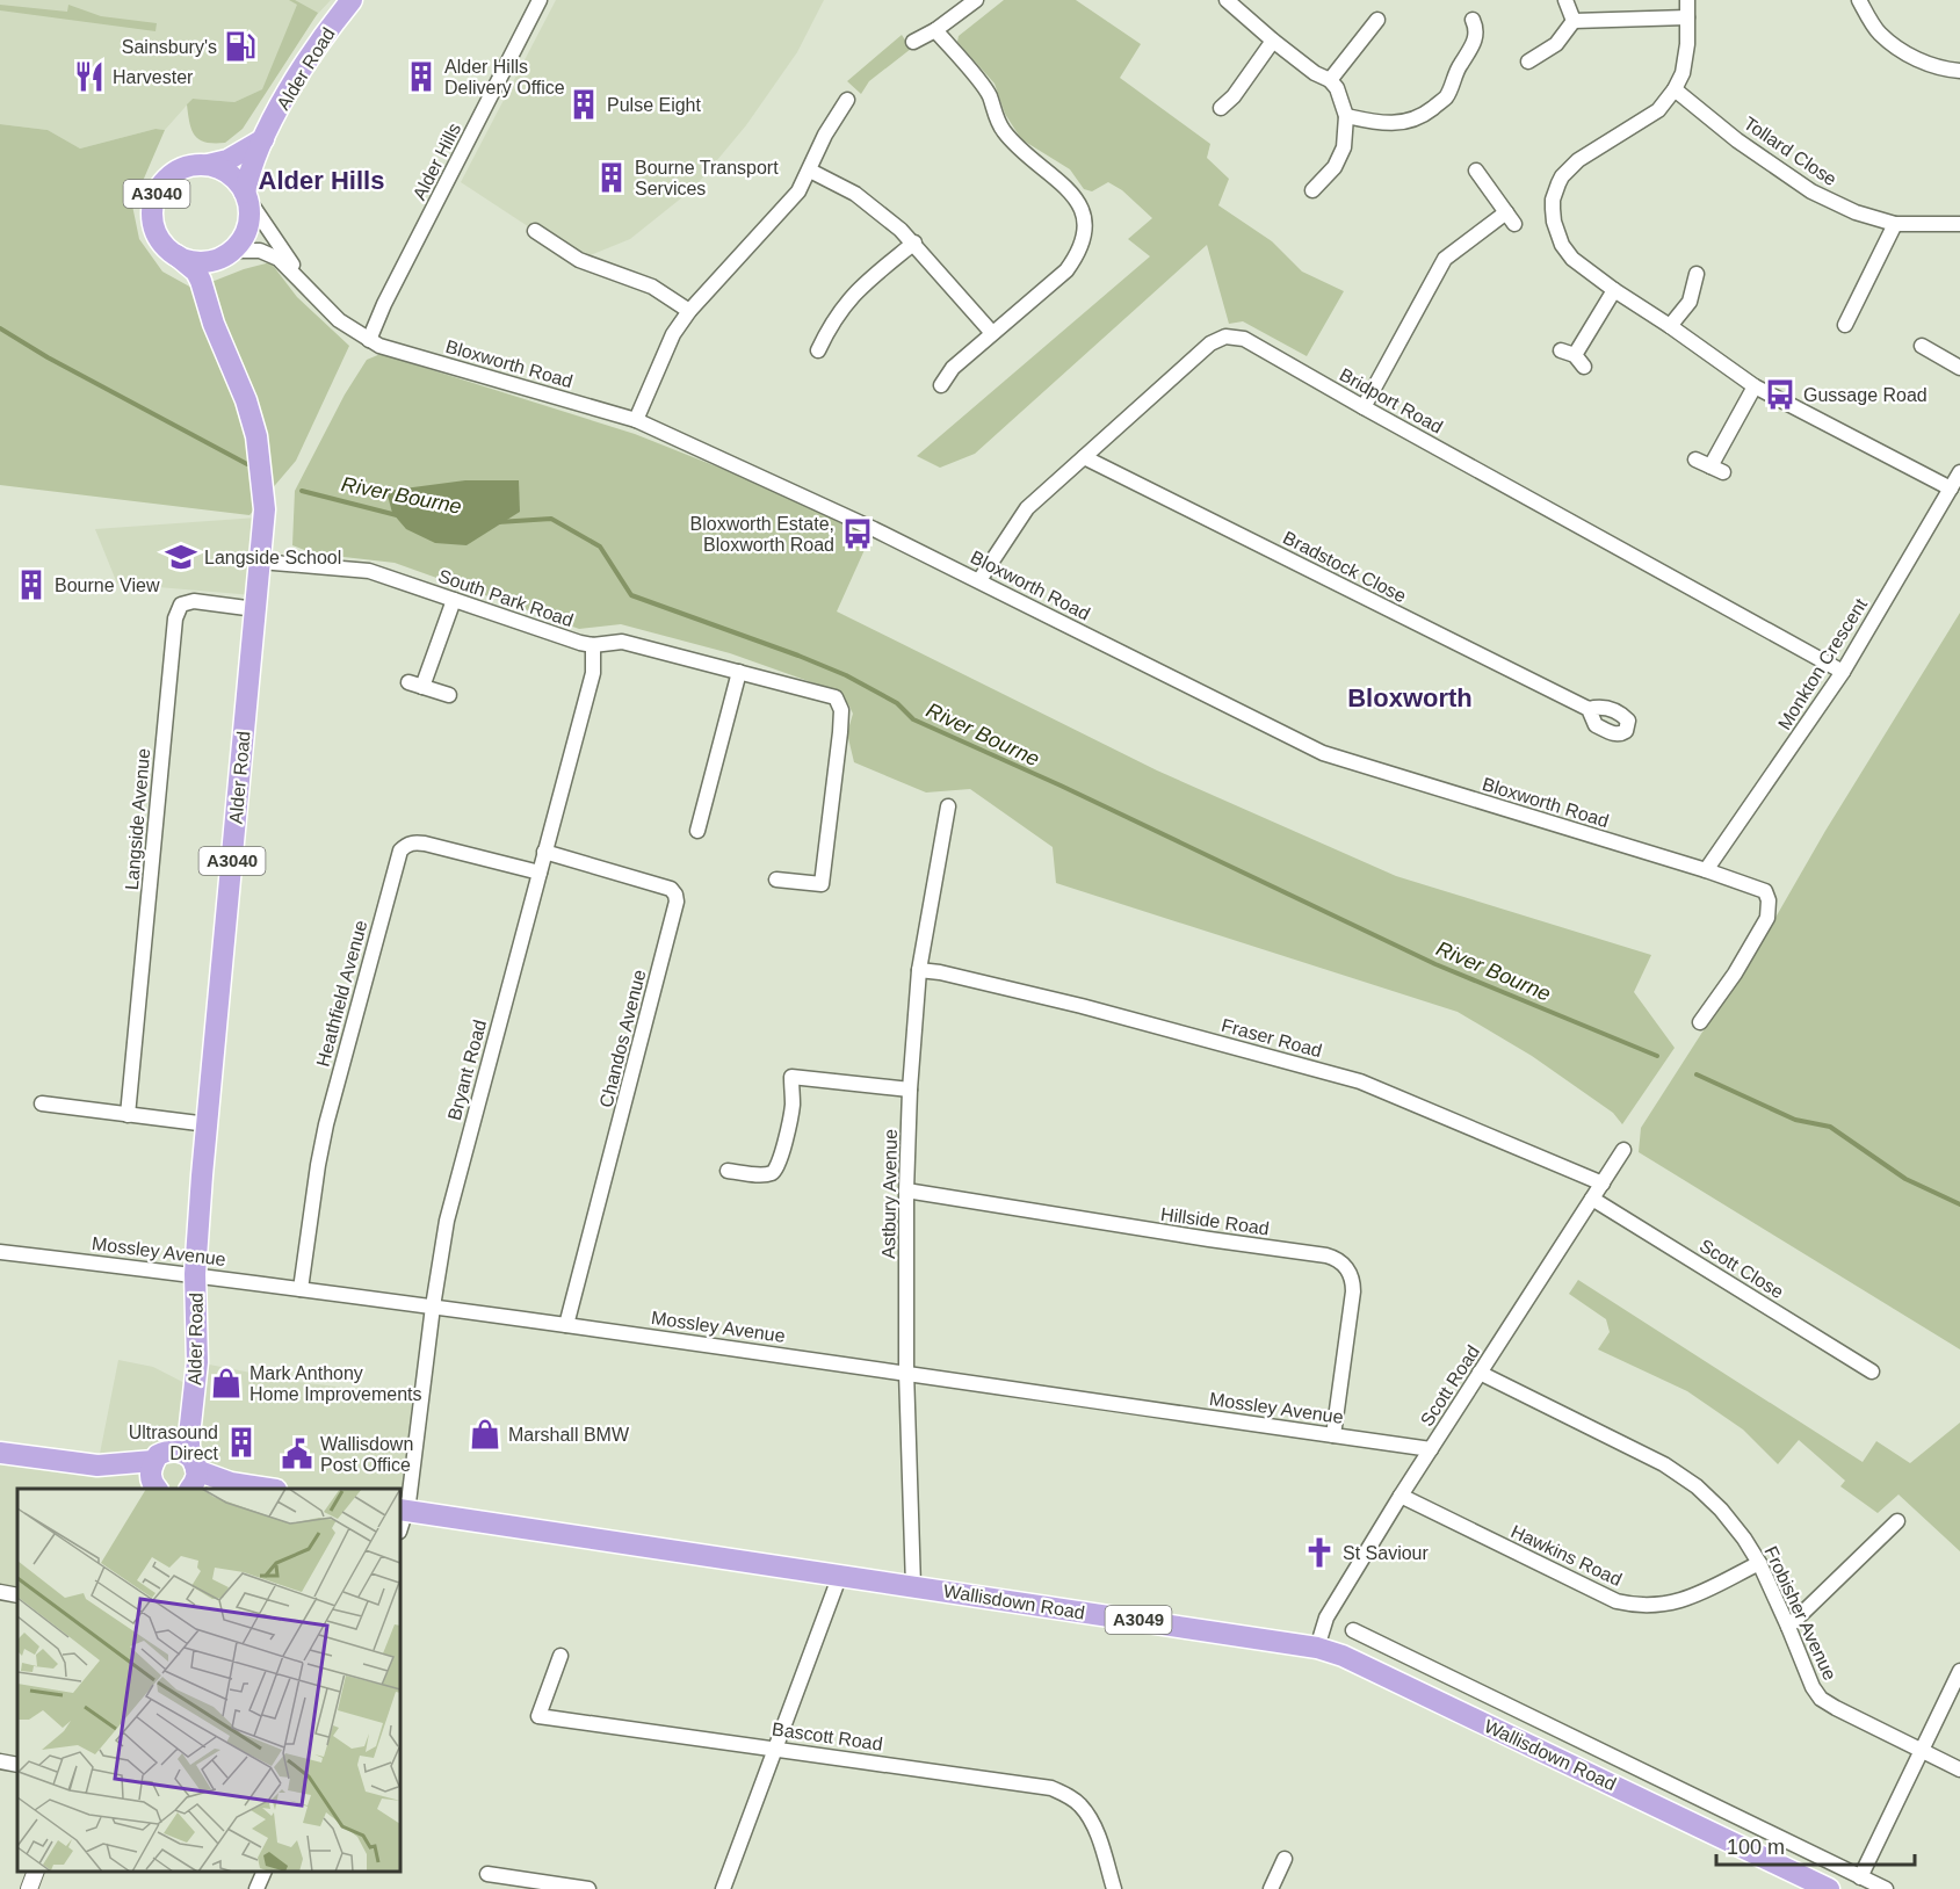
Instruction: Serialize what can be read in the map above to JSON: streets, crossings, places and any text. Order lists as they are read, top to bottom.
{
  "streets": {
    "main road": [
      "Alder Road",
      "A3040",
      "Wallisdown Road",
      "A3049"
    ],
    "street": [
      "Tollard Close",
      "Alder Hills",
      "Bloxworth Road",
      "Bridport Road",
      "Bradstock Close",
      "South Park Road",
      "Monkton Crescent",
      "Langside Avenue",
      "Heathfield Avenue",
      "Fraser Road",
      "Chandos Avenue",
      "Bryant Road",
      "Astbury Avenue",
      "Hillside Road",
      "Mossley Avenue",
      "Scott Close",
      "Scott Road",
      "Hawkins Road",
      "Frobisher Avenue",
      "Bascott Road"
    ]
  },
  "crossings": [
    ["Alder Road", "A3040"],
    ["Alder Road", "Bloxworth Road"],
    ["Alder Road", "South Park Road"],
    ["Alder Road", "Langside Avenue"],
    ["Alder Road", "Mossley Avenue"],
    ["Alder Hills", "Bloxworth Road"],
    ["A3040", "Bloxworth Road"],
    ["Bloxworth Road", "Bridport Road"],
    ["Bloxworth Road", "Monkton Crescent"],
    ["Bridport Road", "Bradstock Close"],
    ["Bridport Road", "Monkton Crescent"],
    ["South Park Road", "Bryant Road"],
    ["Heathfield Avenue", "Bryant Road"],
    ["Heathfield Avenue", "Mossley Avenue"],
    ["Fraser Road", "Astbury Avenue"],
    ["Fraser Road", "Scott Road"],
    ["Chandos Avenue", "Bryant Road"],
    ["Chandos Avenue", "Mossley Avenue"],
    ["Bryant Road", "Mossley Avenue"],
    ["Bryant Road", "Wallisdown Road"],
    ["Astbury Avenue", "Hillside Road"],
    ["Astbury Avenue", "Mossley Avenue"],
    ["Astbury Avenue", "Wallisdown Road"],
    ["Hillside Road", "Mossley Avenue"],
    ["Mossley Avenue", "Scott Road"],
    ["Scott Close", "Scott Road"],
    ["Scott Road", "Hawkins Road"],
    ["Scott Road", "Wallisdown Road"],
    ["Scott Road", "Frobisher Avenue"],
    ["Hawkins Road", "Frobisher Avenue"]
  ],
  "districts": ["Alder Hills", "Bloxworth"],
  "water": ["River Bourne"],
  "places": {
    "fuel station": ["Sainsbury's"],
    "restaurant": ["Harvester"],
    "building": [
      "Alder Hills Delivery Office",
      "Pulse Eight",
      "Bourne Transport Services",
      "Bourne View",
      "Ultrasound Direct"
    ],
    "bus stop": ["Gussage Road", "Bloxworth Estate, Bloxworth Road"],
    "school or university": ["Langside School"],
    "shop": ["Mark Anthony Home Improvements", "Marshall BMW"],
    "public building": ["Wallisdown Post Office"],
    "church": ["St Saviour"]
  },
  "scale_bar": "100 m"
}
